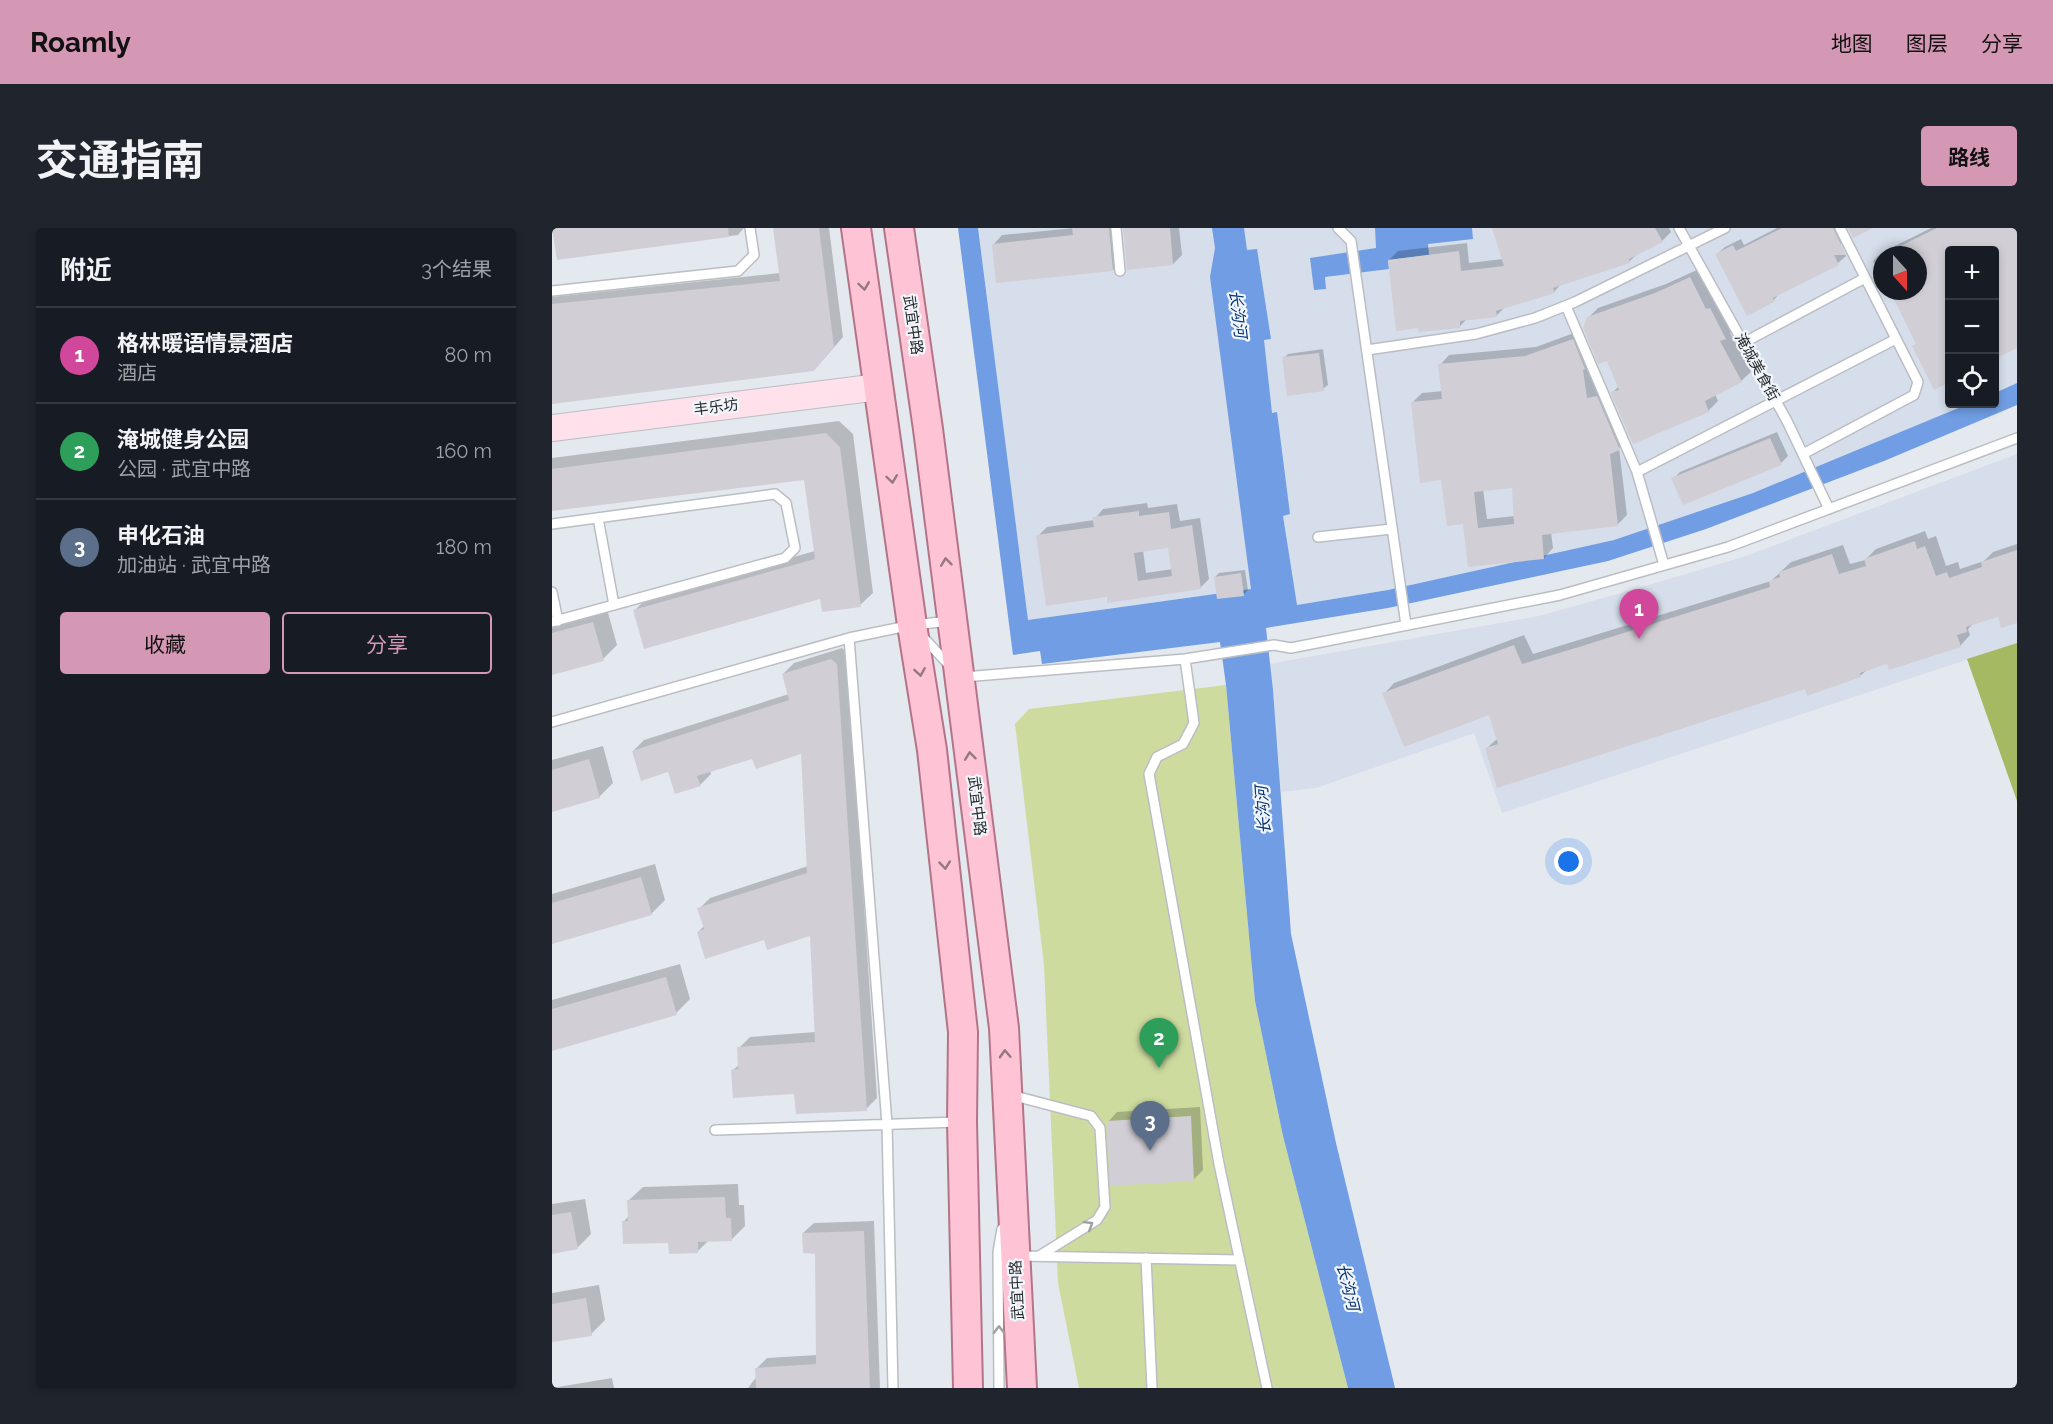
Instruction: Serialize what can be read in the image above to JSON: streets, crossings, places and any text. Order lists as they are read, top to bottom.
{
  "streets": {
    "main road": ["武宜中路"],
    "street": ["丰乐坊"],
    "lane": ["淹城美食街"]
  },
  "water": ["长沟河"],
  "north": "bottom",
  "page": {
    "header": "Roamly",
    "nav": ["地图", "图层", "分享"],
    "title": "交通指南",
    "buttons": [
      "路线",
      ["收藏", "分享"]
    ],
    "heading": ["附近", "3个结果"],
    "map_buttons": ["+", "−"],
    "list": [
      {
        "mark": "1",
        "name": "格林暖语情景酒店",
        "note": "酒店",
        "value": "80 m"
      },
      {
        "mark": "2",
        "name": "淹城健身公园",
        "note": "公园 · 武宜中路",
        "value": "160 m"
      },
      {
        "mark": "3",
        "name": "申化石油",
        "note": "加油站 · 武宜中路",
        "value": "180 m"
      }
    ],
    "pins": ["1", "2", "3"]
  }
}
